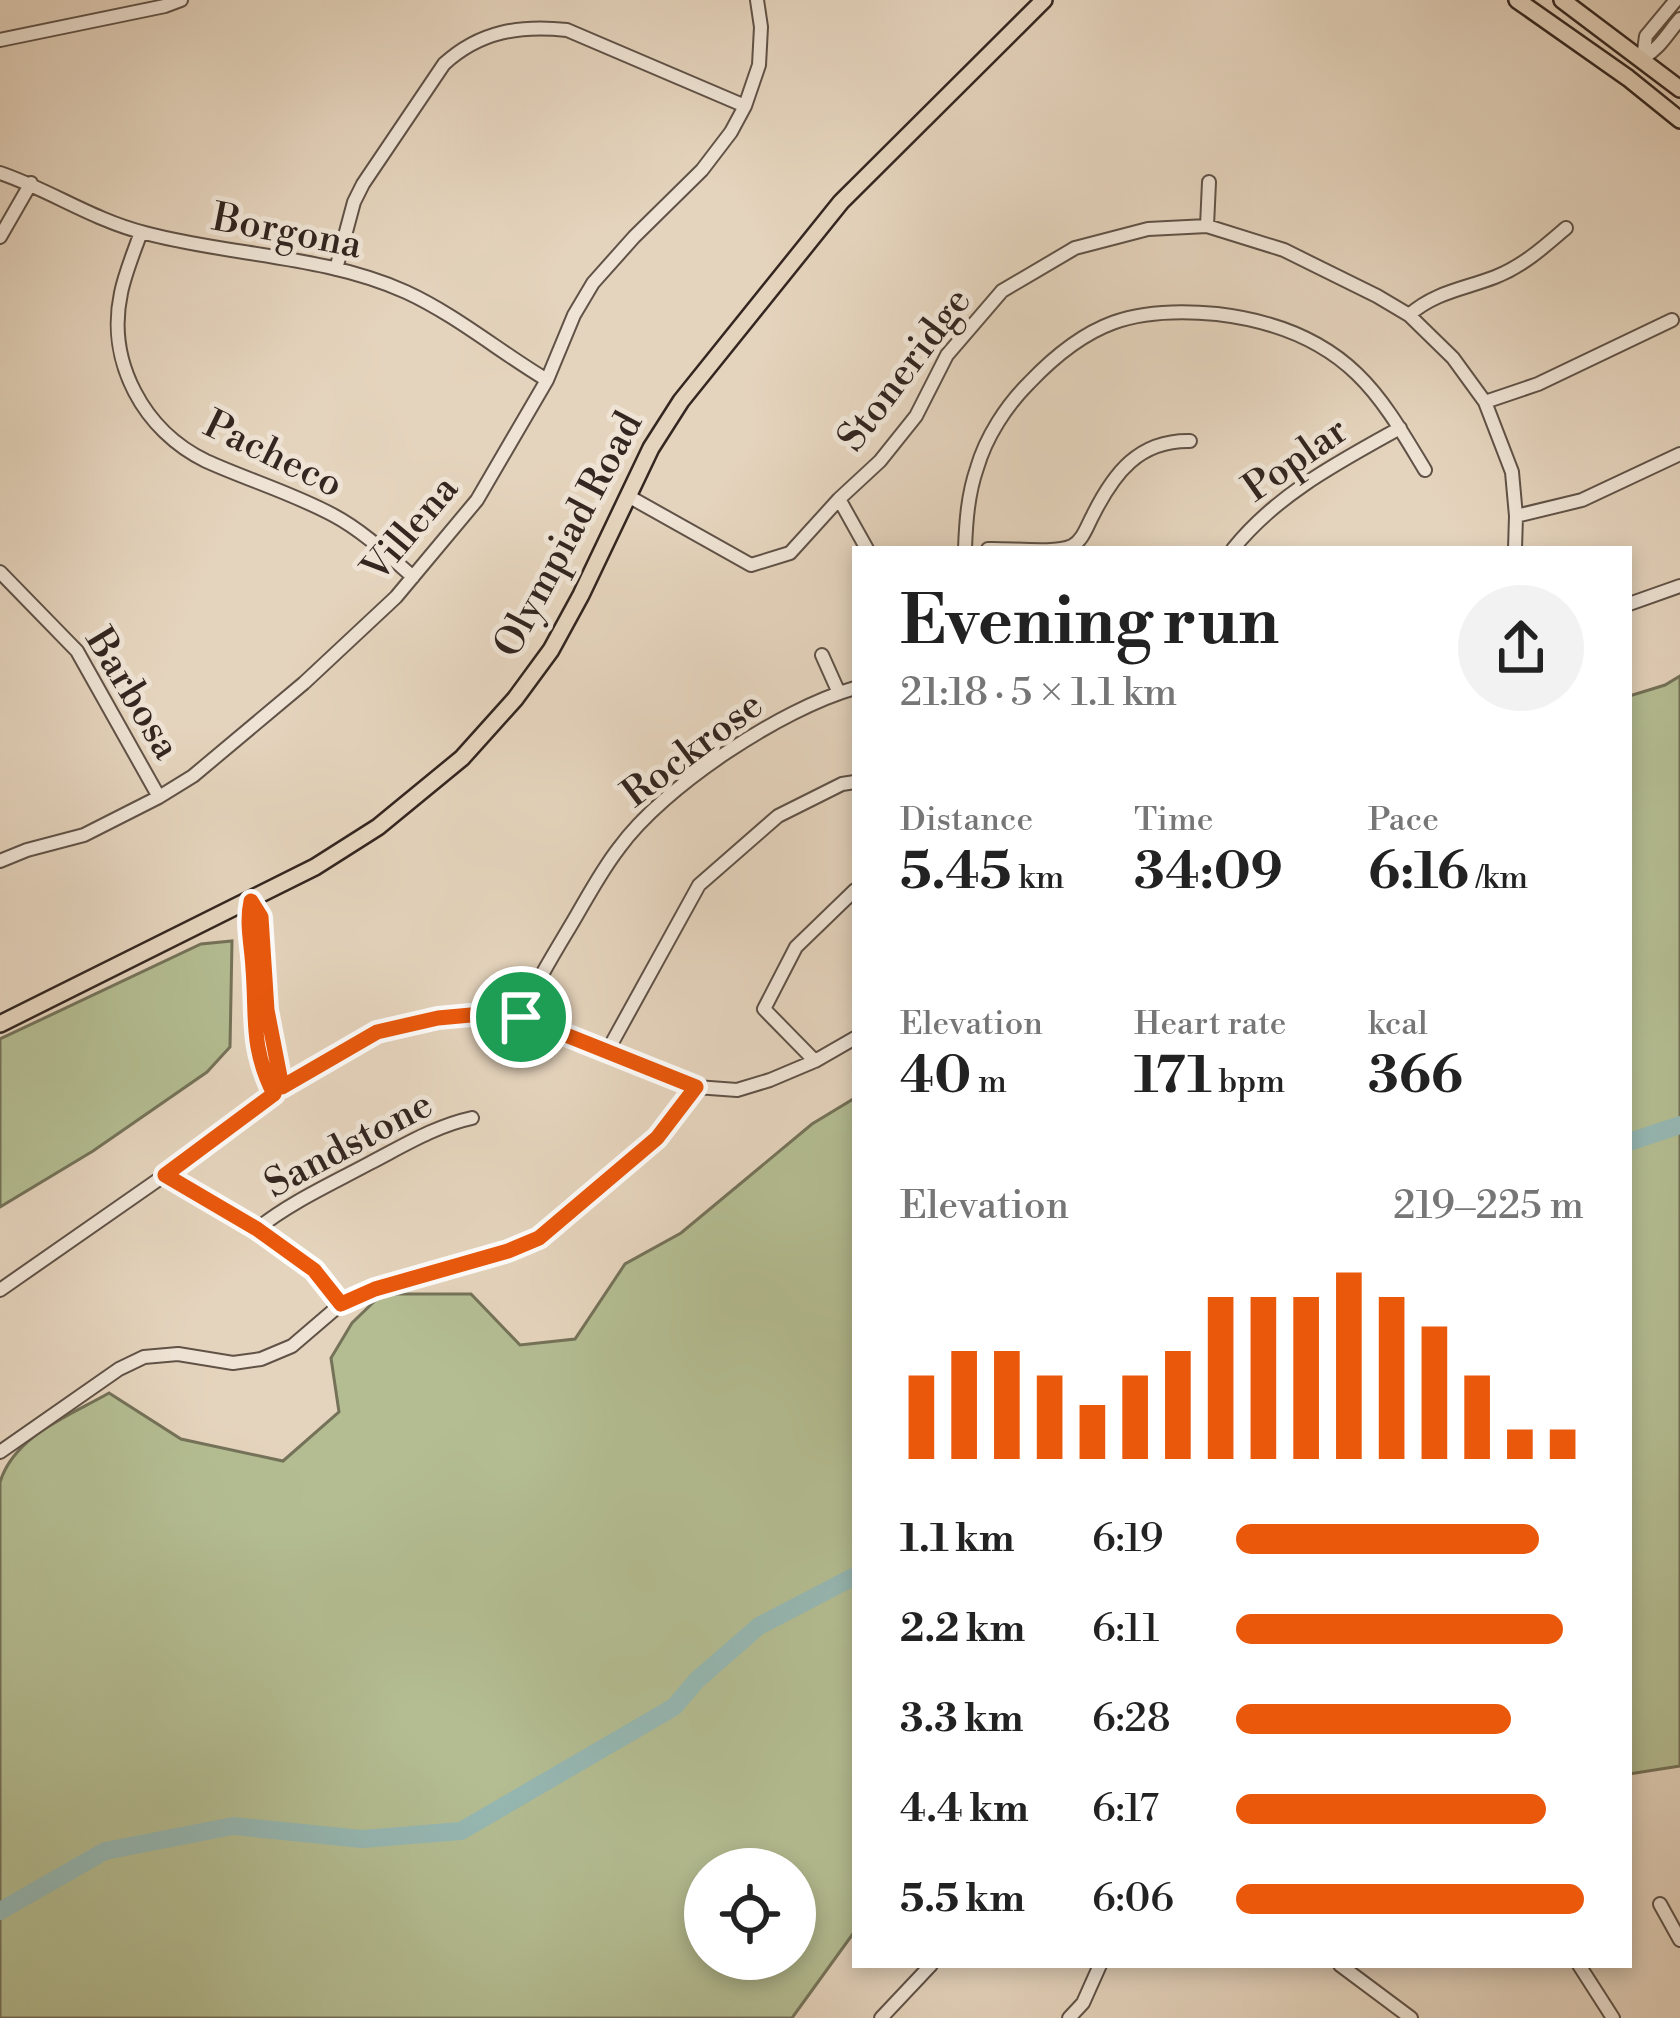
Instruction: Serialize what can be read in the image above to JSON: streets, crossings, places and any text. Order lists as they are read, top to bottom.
{
  "streets": {
    "main road": ["Olympiad Road"],
    "street": [
      "Borgona",
      "Stoneridge",
      "Pacheco",
      "Poplar",
      "Villena",
      "Barbosa",
      "Rockrose",
      "Sandstone"
    ]
  },
  "crossings": [
    ["Borgona", "Pacheco"],
    ["Borgona", "Villena"],
    ["Stoneridge", "Olympiad Road"],
    ["Pacheco", "Villena"],
    ["Villena", "Barbosa"]
  ],
  "page": {
    "heading": ["Evening run", "21:18 · 5 × 1.1 km"],
    "stats": [
      ["Distance", "5.45 km"],
      ["Time", "34:09"],
      ["Pace", "6:16 /km"],
      ["Elevation", "40 m"],
      ["Heart rate", "171 bpm"],
      ["kcal", "366"]
    ],
    "chart": ["Elevation", "219–225 m"],
    "list": [
      {
        "name": "1.1 km",
        "note": "6:19"
      },
      {
        "name": "2.2 km",
        "note": "6:11"
      },
      {
        "name": "3.3 km",
        "note": "6:28"
      },
      {
        "name": "4.4 km",
        "note": "6:17"
      },
      {
        "name": "5.5 km",
        "note": "6:06"
      }
    ]
  }
}
